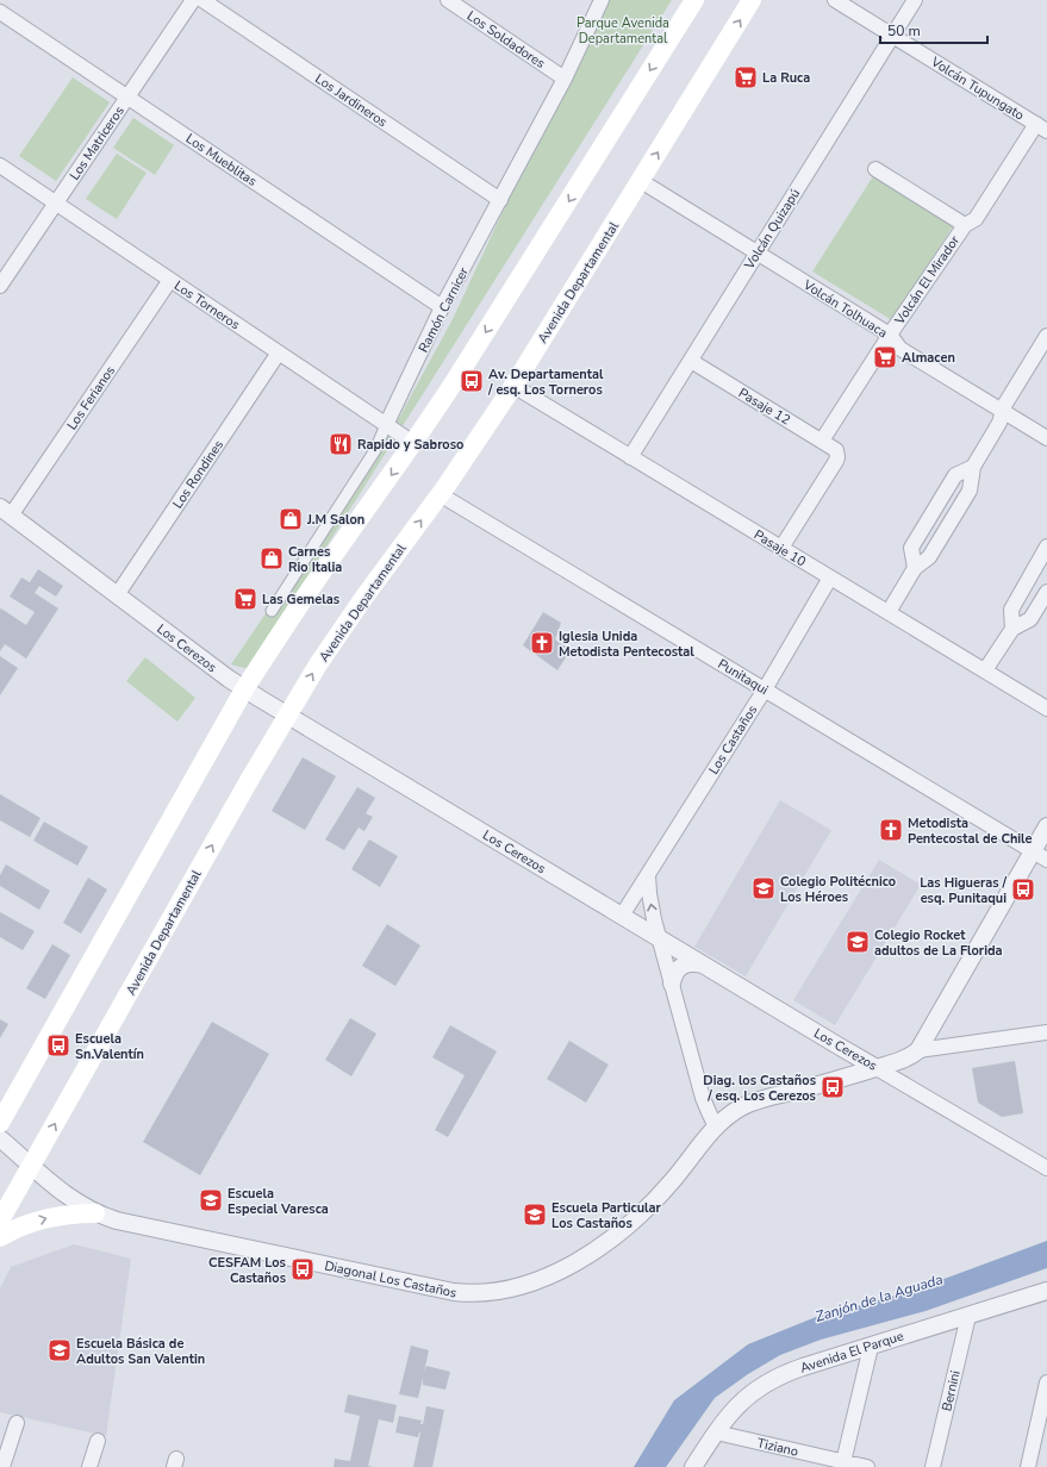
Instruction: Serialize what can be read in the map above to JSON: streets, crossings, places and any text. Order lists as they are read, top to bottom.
{
  "streets": {
    "main road": ["Avenida Departamental"],
    "street": [
      "Los Soldadores",
      "Volcán Tupungato",
      "Los Jardineros",
      "Los Matriceros",
      "Los Mueblitas",
      "Volcán Quizapú",
      "Volcán El Mirador",
      "Los Torneros",
      "Volcán Tolhuaca",
      "Ramón Carnicer",
      "Los Ferianos",
      "Pasaje 12",
      "Los Rondines",
      "Pasaje 10",
      "Los Cerezos",
      "Punitaqui",
      "Los Castaños",
      "Diagonal Los Castaños",
      "Avenida El Parque",
      "Bernini",
      "Tiziano"
    ]
  },
  "crossings": [
    ["Los Soldadores", "Ramón Carnicer"],
    ["Volcán Tupungato", "Volcán Quizapú"],
    ["Volcán Tupungato", "Volcán El Mirador"],
    ["Los Jardineros", "Ramón Carnicer"],
    ["Los Matriceros", "Los Mueblitas"],
    ["Los Matriceros", "Los Torneros"],
    ["Los Mueblitas", "Ramón Carnicer"],
    ["Volcán Quizapú", "Volcán Tolhuaca"],
    ["Volcán Quizapú", "Pasaje 12"],
    ["Volcán Quizapú", "Pasaje 10"],
    ["Volcán El Mirador", "Volcán Tolhuaca"],
    ["Volcán El Mirador", "Pasaje 12"],
    ["Avenida Departamental", "Volcán Tolhuaca"],
    ["Avenida Departamental", "Pasaje 10"],
    ["Avenida Departamental", "Los Cerezos"],
    ["Avenida Departamental", "Punitaqui"],
    ["Avenida Departamental", "Diagonal Los Castaños"],
    ["Los Torneros", "Ramón Carnicer"],
    ["Los Torneros", "Los Ferianos"],
    ["Los Torneros", "Los Rondines"],
    ["Los Ferianos", "Los Cerezos"],
    ["Pasaje 12", "Pasaje 10"],
    ["Los Rondines", "Los Cerezos"],
    ["Pasaje 10", "Los Castaños"],
    ["Los Cerezos", "Los Castaños"],
    ["Los Cerezos", "Diagonal Los Castaños"],
    ["Punitaqui", "Los Castaños"],
    ["Avenida El Parque", "Bernini"],
    ["Avenida El Parque", "Tiziano"]
  ],
  "water": ["Zanjón de la Aguada"],
  "parks": ["Parque Avenida Departamental"],
  "places": {
    "supermarket": ["La Ruca", "Almacen", "Las Gemelas"],
    "bus stop": [
      "Av. Departamental / esq. Los Torneros",
      "Las Higueras / esq. Punitaqui",
      "Escuela Sn.Valentín",
      "Diag. los Castaños / esq. Los Cerezos",
      "CESFAM Los Castaños"
    ],
    "restaurant": ["Rapido y Sabroso"],
    "shop": ["J.M Salon", "Carnes Rio Italia"],
    "church": ["Iglesia Unida Metodista Pentecostal", "Metodista Pentecostal de Chile"],
    "school or university": [
      "Colegio Politécnico Los Héroes",
      "Colegio Rocket adultos de La Florida",
      "Escuela Especial Varesca",
      "Escuela Particular Los Castaños",
      "Escuela Básica de Adultos San Valentin"
    ]
  },
  "scale_bar": "50 m"
}
